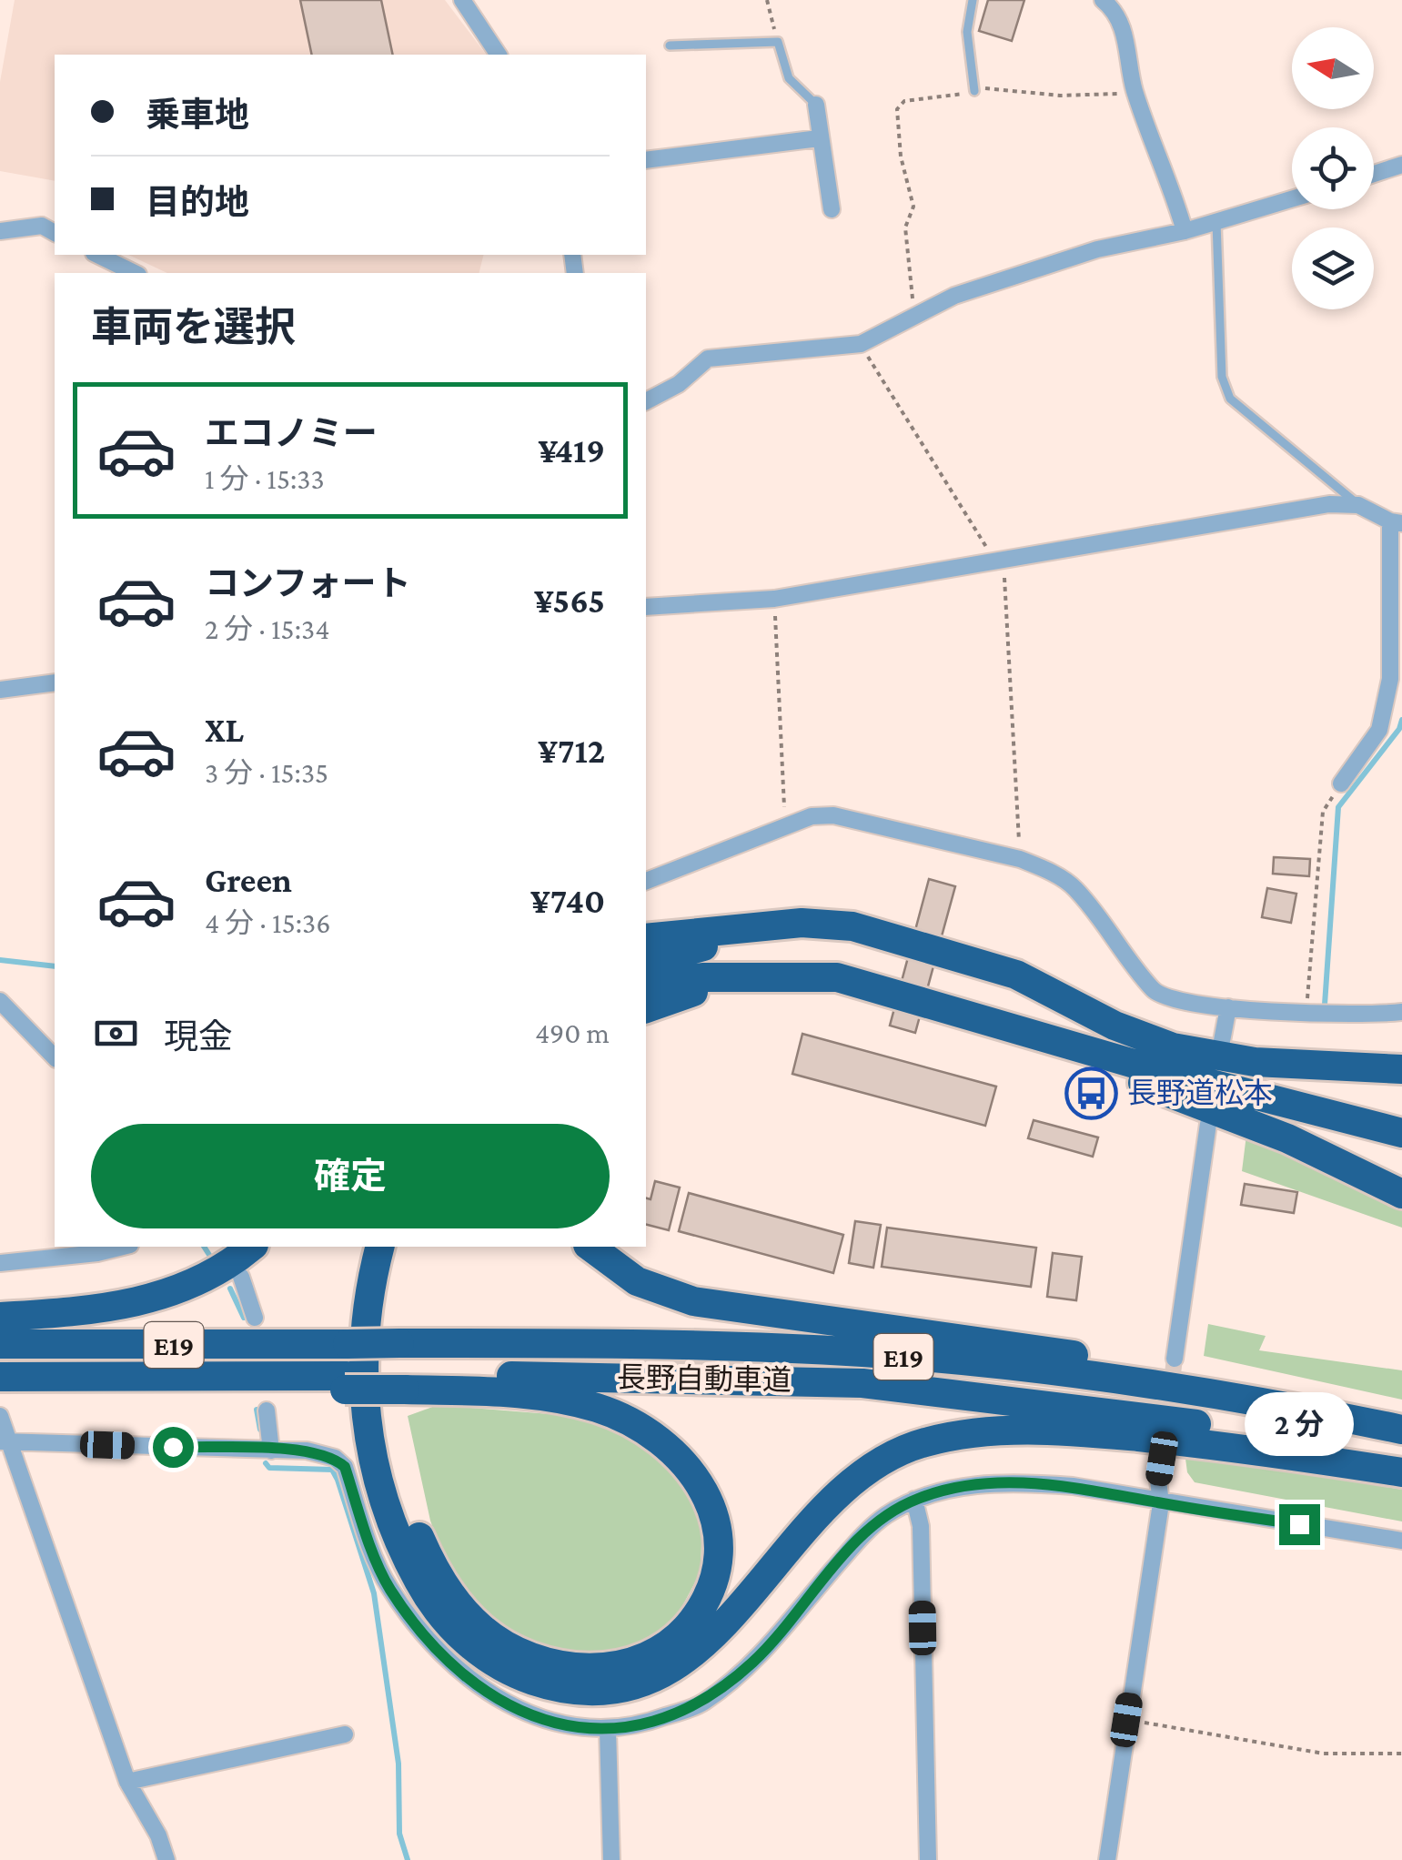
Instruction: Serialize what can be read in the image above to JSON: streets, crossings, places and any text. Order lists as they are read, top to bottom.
{
  "streets": {
    "highway": ["E19", "長野自動車道"]
  },
  "places": {
    "bus stop": ["長野道松本"]
  },
  "north": "left",
  "page": {
    "banner": ["乗車地", "目的地"],
    "heading": "車両を選択",
    "list": [
      {
        "name": "エコノミー",
        "note": "1 分 · 15:33",
        "value": "¥419"
      },
      {
        "name": "コンフォート",
        "note": "2 分 · 15:34",
        "value": "¥565"
      },
      {
        "name": "XL",
        "note": "3 分 · 15:35",
        "value": "¥712"
      },
      {
        "name": "Green",
        "note": "4 分 · 15:36",
        "value": "¥740"
      }
    ],
    "pay": ["現金", "490 m"],
    "buttons": "確定",
    "bubble": "2 分"
  }
}
